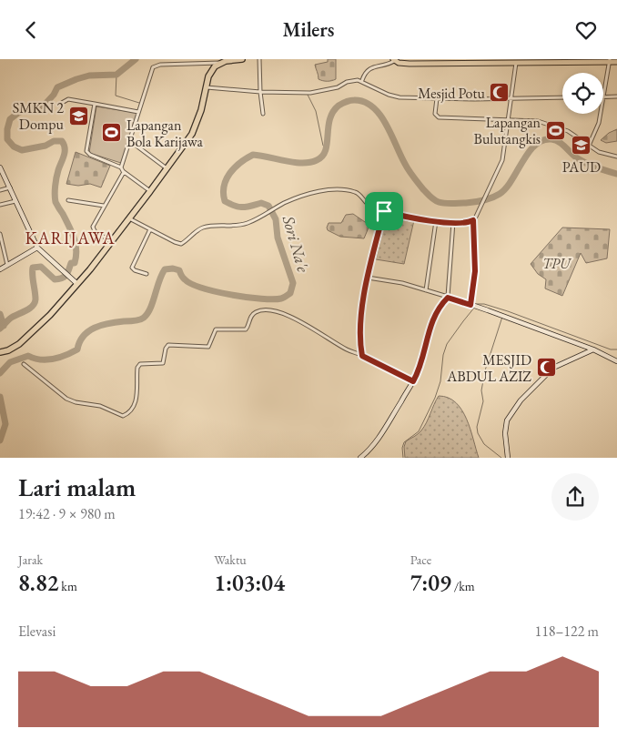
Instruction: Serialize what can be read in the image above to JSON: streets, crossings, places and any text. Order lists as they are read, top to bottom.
{
  "districts": ["KARIJAWA"],
  "water": ["Sori Na'e"],
  "parks": ["TPU"],
  "places": {
    "mosque": ["Mesjid Potu", "MESJID ABDUL AZIZ"],
    "school or university": ["SMKN 2 Dompu", "PAUD"],
    "sports": ["Lapangan Bulutangkis", "Lapangan Bola Karijawa"]
  },
  "page": {
    "header": "Milers",
    "heading": ["Lari malam", "19:42 · 9 × 980 m"],
    "stats": [
      ["Jarak", "8.82 km"],
      ["Waktu", "1:03:04"],
      ["Pace", "7:09 /km"]
    ],
    "chart": ["Elevasi", "118–122 m"]
  }
}
